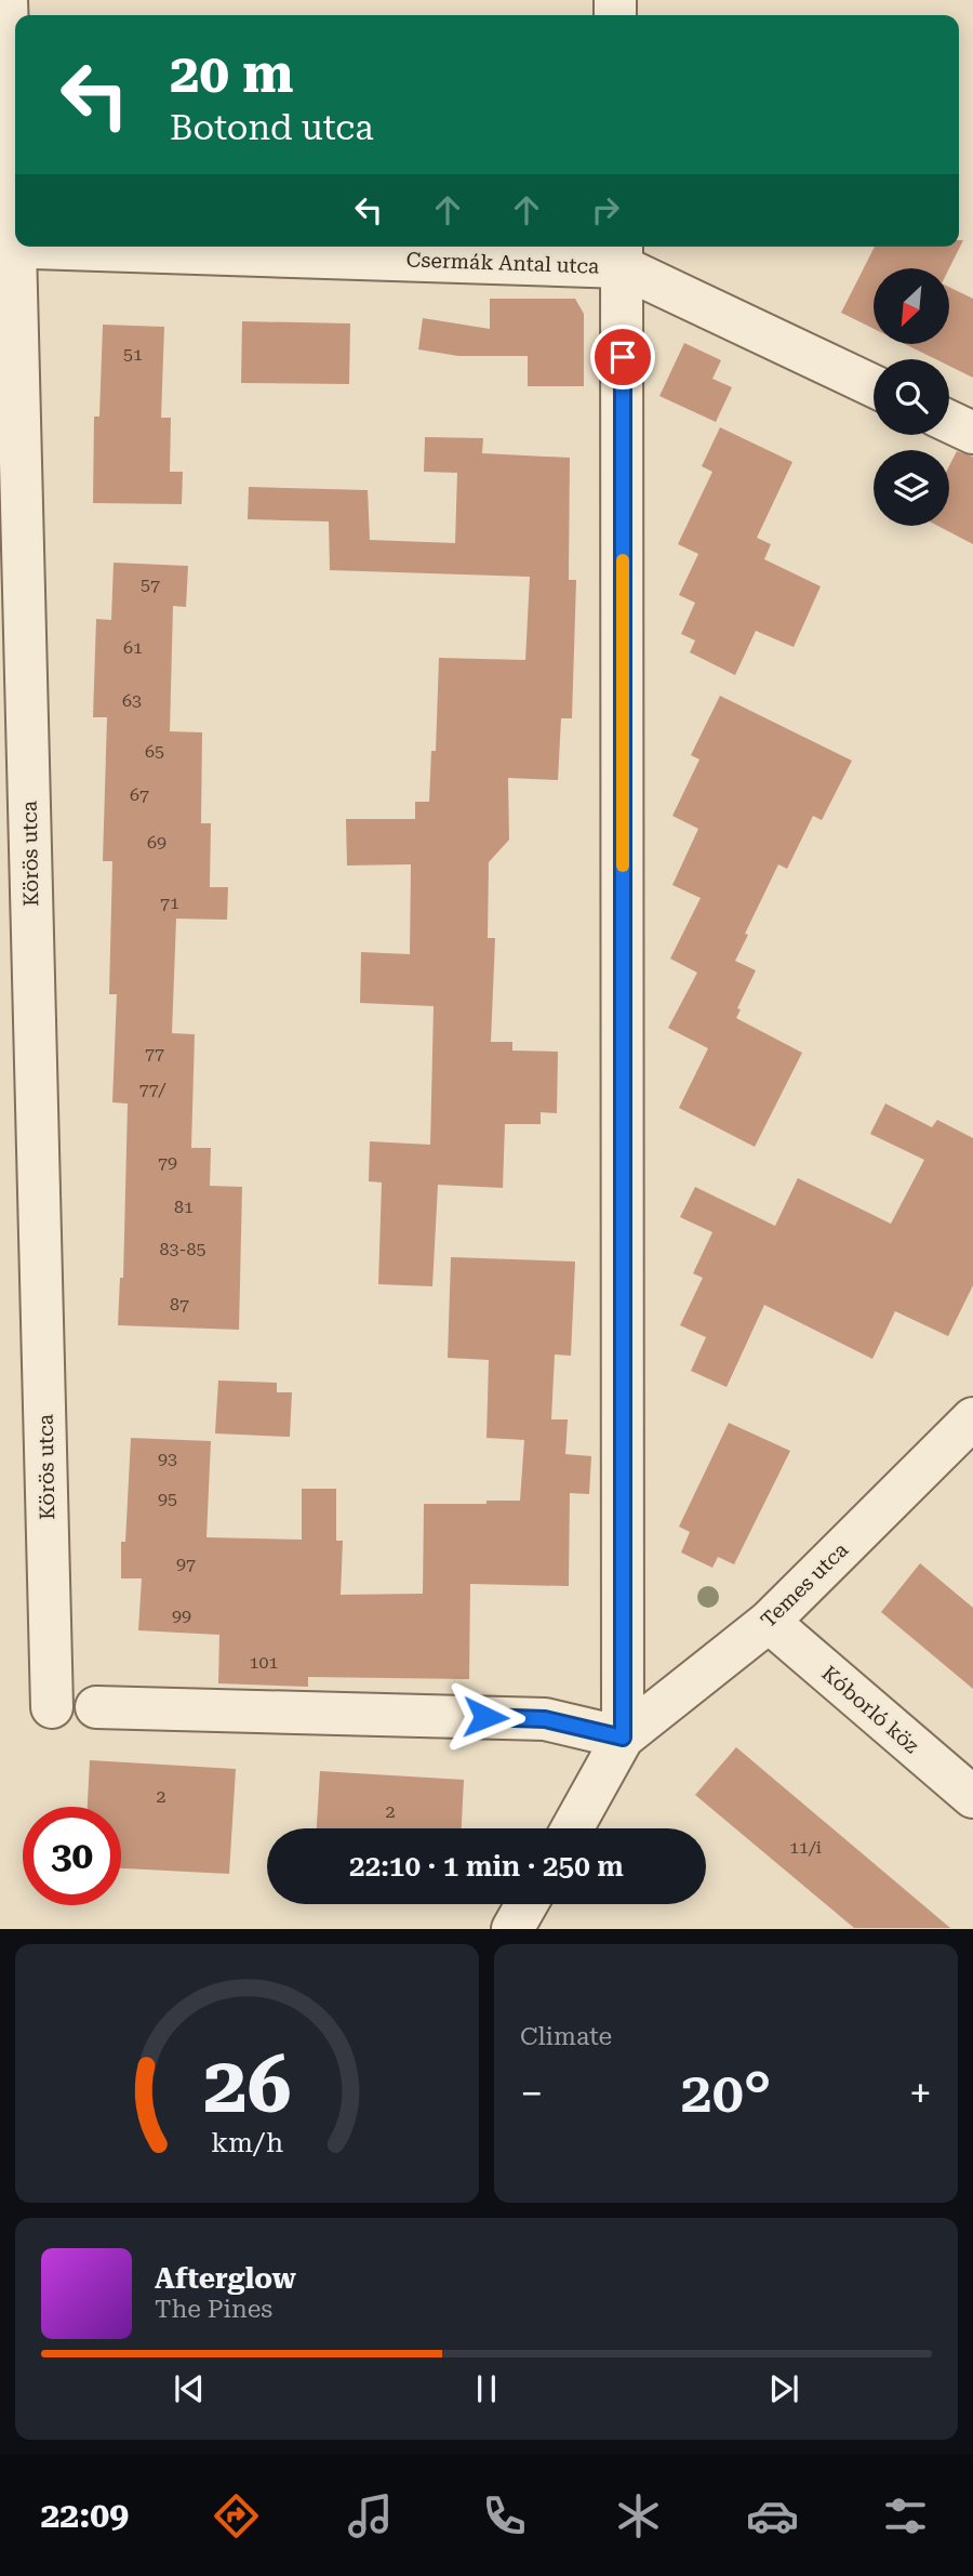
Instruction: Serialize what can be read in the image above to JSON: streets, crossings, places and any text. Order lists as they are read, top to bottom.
{
  "streets": {
    "street": [
      "Csermák Antal utca",
      "Körös utca",
      "Temes utca",
      "Kóborló köz"
    ]
  },
  "crossings": [
    ["Csermák Antal utca", "Körös utca"],
    ["Temes utca", "Kóborló köz"]
  ],
  "house_numbers": [
    "51",
    "57",
    "61",
    "63",
    "65",
    "67",
    "69",
    "71",
    "77",
    "77/",
    "79",
    "81",
    "83-85",
    "87",
    "93",
    "95",
    "97",
    "99",
    "101",
    "2",
    "2",
    "11/i"
  ],
  "north": "bottom left",
  "page": {
    "turn": ["20 m", "Botond utca"],
    "limit": "30",
    "trip": "22:10 · 1 min · 250 m",
    "tile": "Climate",
    "heat": ["−", "20°", "+"],
    "song": ["Afterglow", "The Pines"],
    "tabs": "22:09",
    "gauge": ["26", "km/h"]
  }
}
